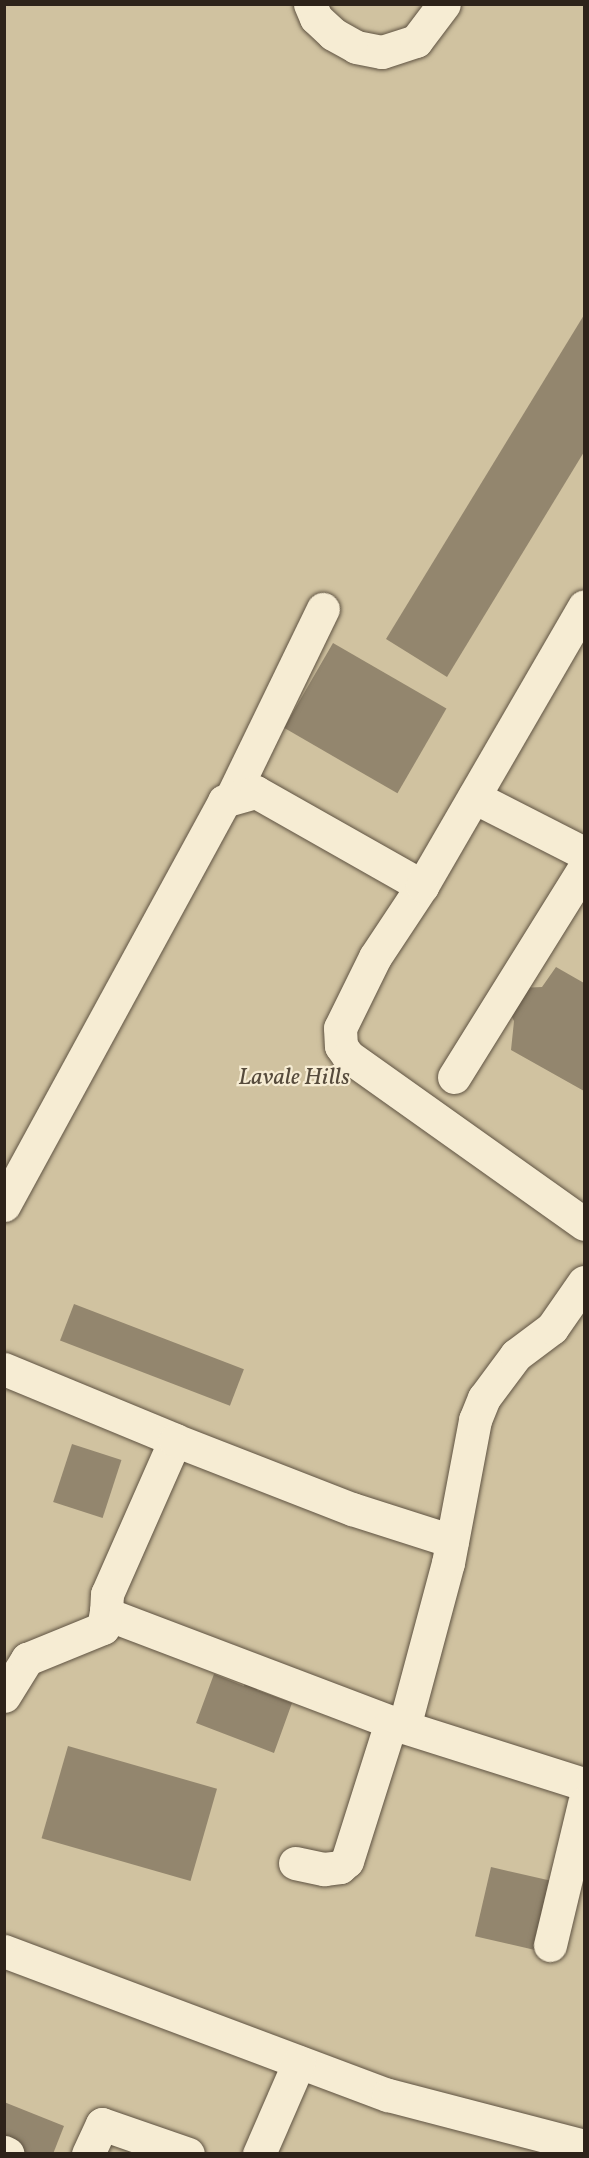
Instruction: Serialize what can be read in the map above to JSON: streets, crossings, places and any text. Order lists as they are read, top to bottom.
{
  "parks": ["Lavale Hills"]
}
